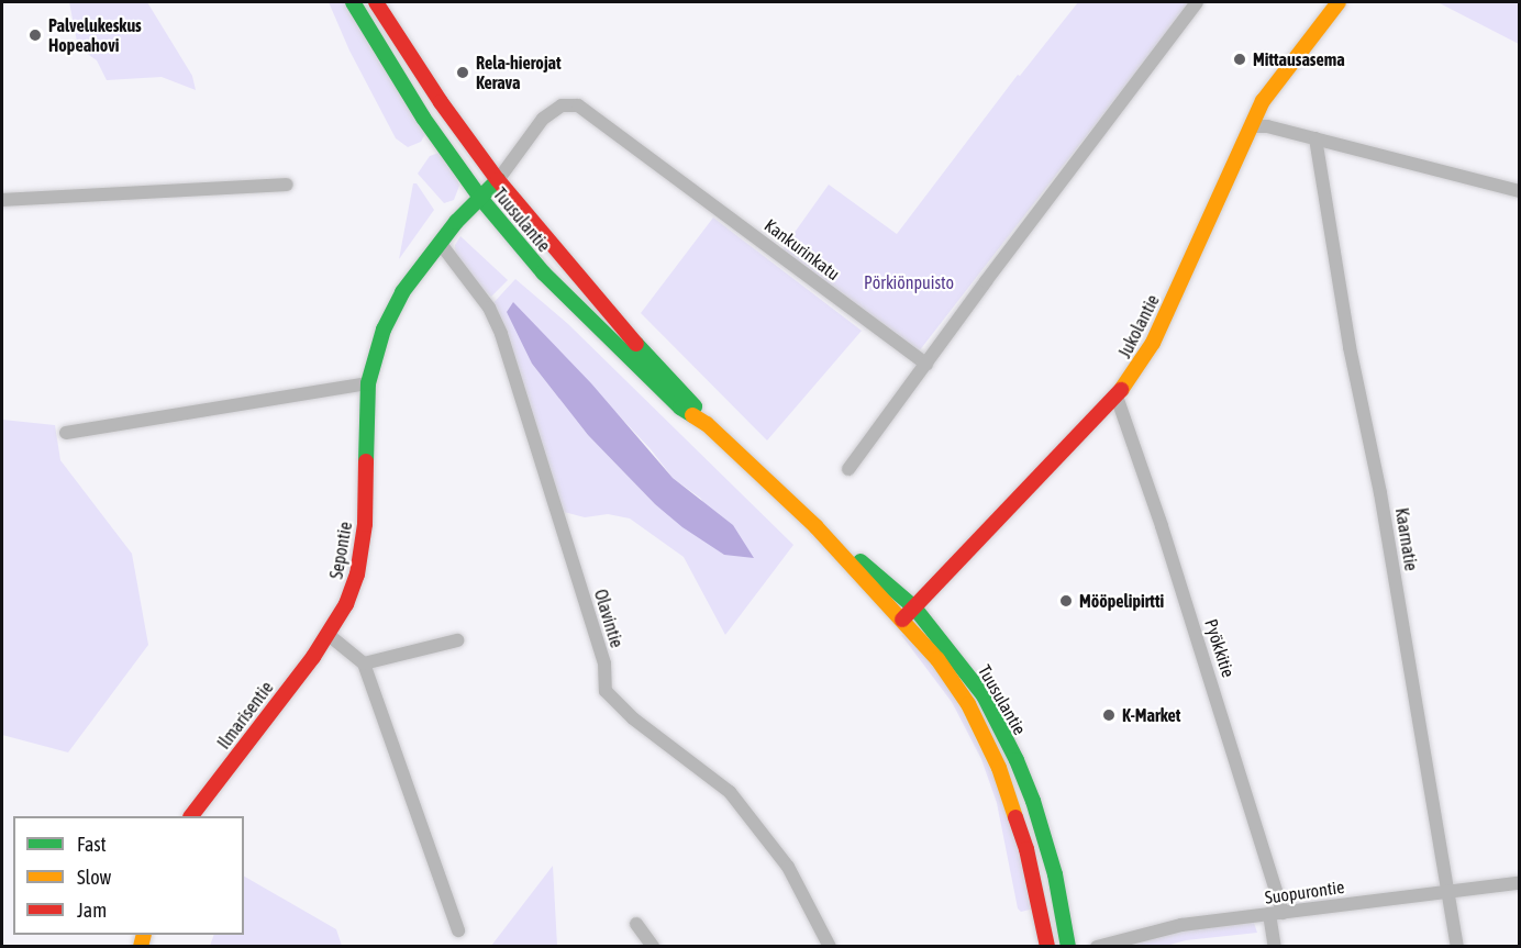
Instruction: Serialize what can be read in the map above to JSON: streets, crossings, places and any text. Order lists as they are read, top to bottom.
{
  "streets": {
    "main road": [
      "Tuusulantie",
      "Jukolantie",
      "Sepontie",
      "Ilmarisentie"
    ],
    "street": [
      "Kankurinkatu",
      "Kaarnatie",
      "Olavintie",
      "Pyökkitie",
      "Suopurontie"
    ]
  },
  "crossings": [
    ["Tuusulantie", "Kankurinkatu"],
    ["Tuusulantie", "Jukolantie"],
    ["Tuusulantie", "Sepontie"],
    ["Kankurinkatu", "Sepontie"],
    ["Jukolantie", "Pyökkitie"],
    ["Kaarnatie", "Suopurontie"],
    ["Sepontie", "Olavintie"],
    ["Sepontie", "Ilmarisentie"],
    ["Pyökkitie", "Suopurontie"]
  ],
  "parks": ["Pörkiönpuisto"],
  "places": [
    "Palvelukeskus Hopeahovi",
    "Mittausasema",
    "Rela-hierojat Kerava",
    "Mööpelipirtti",
    "K-Market"
  ],
  "legend": ["Fast", "Slow", "Jam"]
}
